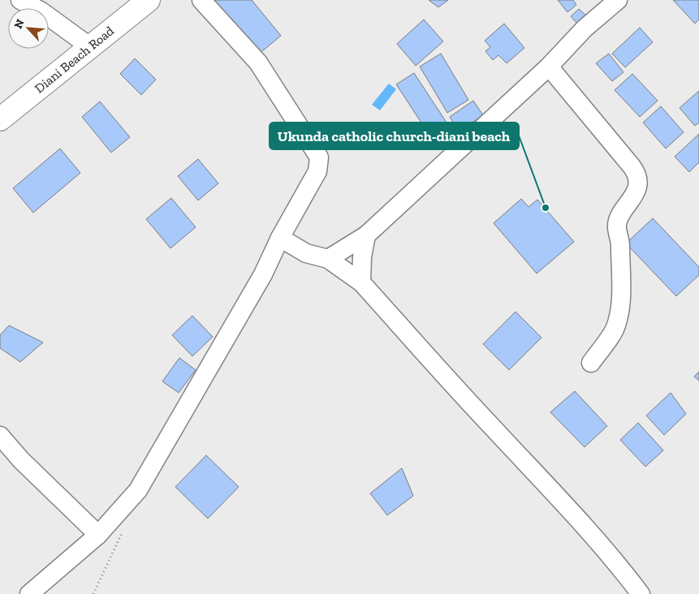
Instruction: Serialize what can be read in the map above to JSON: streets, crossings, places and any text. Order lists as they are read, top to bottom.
{
  "streets": {
    "main road": ["Diani Beach Road"]
  },
  "places": ["Ukunda catholic church-diani beach"],
  "north": "top left"
}
